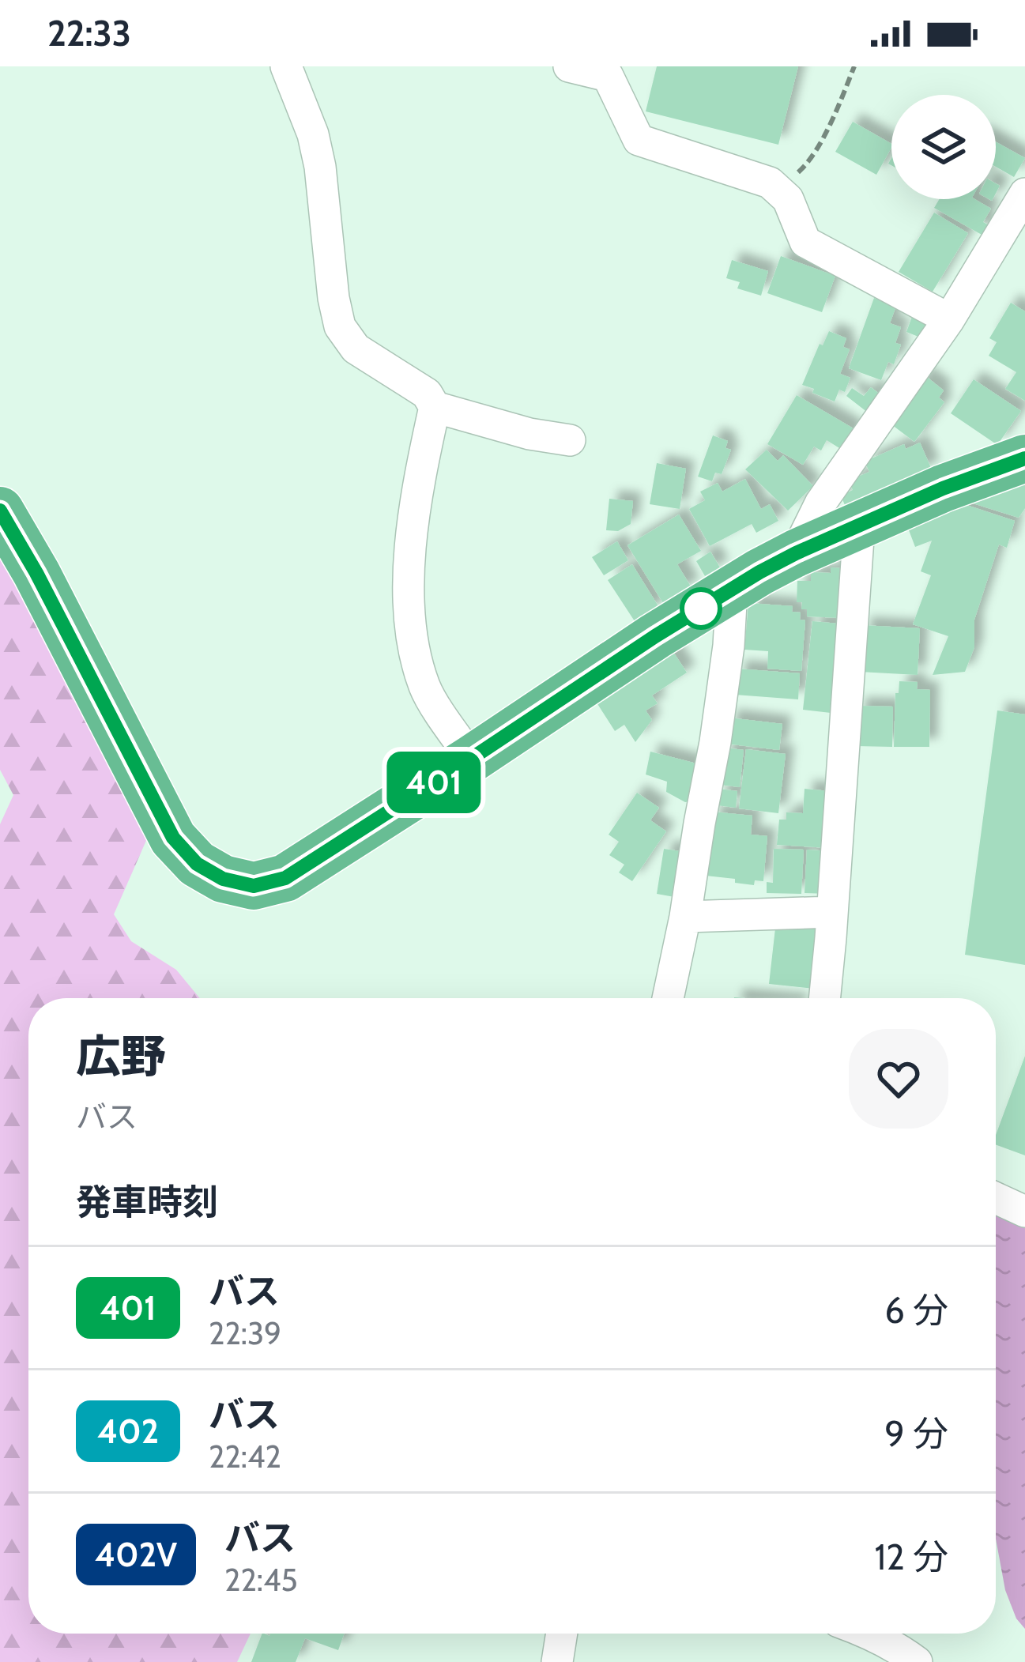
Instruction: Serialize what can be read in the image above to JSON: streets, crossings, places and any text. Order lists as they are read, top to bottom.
{
  "lines": ["bus line 401"],
  "page": {
    "status": "22:33",
    "on_map": "401",
    "heading": [
      ["広野", "バス"],
      "発車時刻"
    ],
    "list": [
      {
        "mark": "401",
        "name": "バス",
        "note": "22:39",
        "value": "6 分"
      },
      {
        "mark": "402",
        "name": "バス",
        "note": "22:42",
        "value": "9 分"
      },
      {
        "mark": "402V",
        "name": "バス",
        "note": "22:45",
        "value": "12 分"
      }
    ]
  }
}
